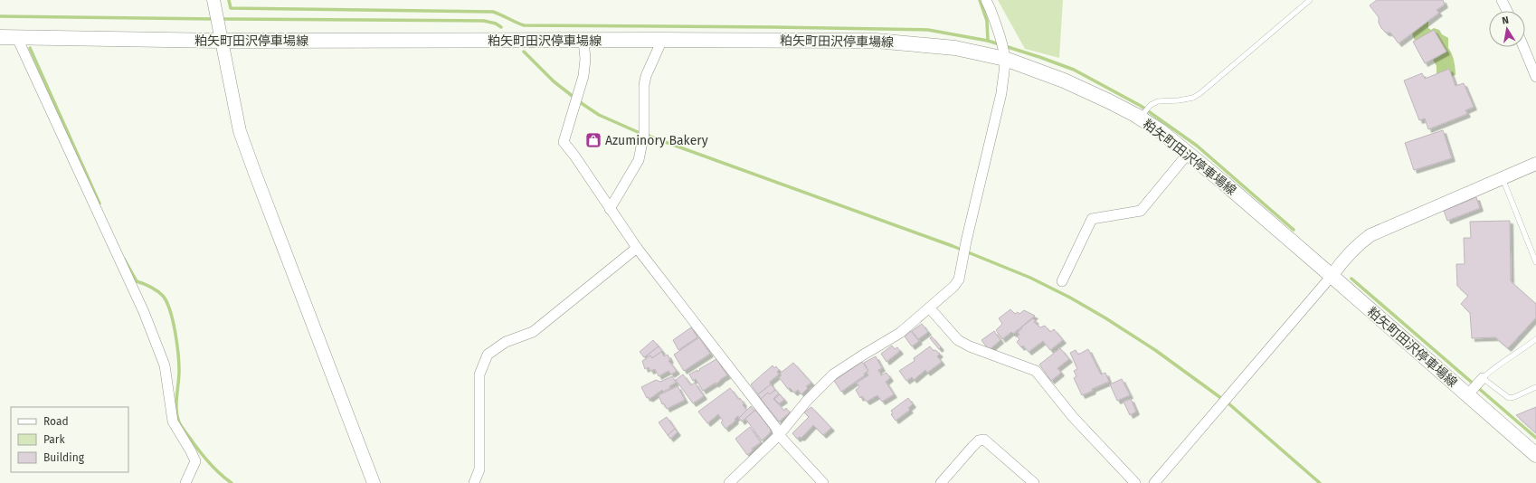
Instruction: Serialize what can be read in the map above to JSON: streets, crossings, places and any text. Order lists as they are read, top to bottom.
{
  "streets": {
    "main road": ["粕矢町田沢停車場線"]
  },
  "places": {
    "shop": ["Azuminory Bakery"]
  },
  "legend": ["Road", "Park", "Building"],
  "north": "top"
}
